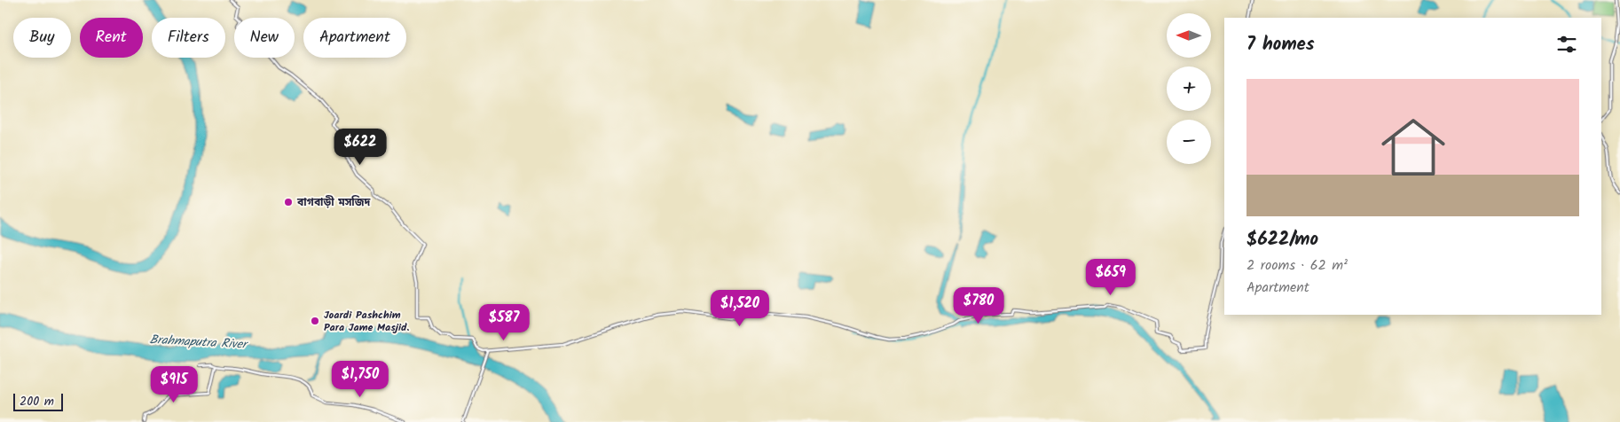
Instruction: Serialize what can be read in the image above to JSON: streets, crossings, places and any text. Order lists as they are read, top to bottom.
{
  "water": ["Brahmaputra River"],
  "places": ["বাগবাড়ী মসজিদ", "Joardi Pashchim Para Jame Masjid."],
  "scale_bar": "200 m",
  "north": "left",
  "page": {
    "map_buttons": ["+", "−"],
    "chip": [
      "Buy",
      "Rent",
      "Filters",
      "New",
      "Apartment"
    ],
    "heading": "7 homes",
    "list": [
      {
        "name": "$622/mo",
        "note": "2 rooms · 62 m² · Apartment"
      }
    ],
    "price": [
      "$622",
      "$659",
      "$780",
      "$1,520",
      "$587",
      "$1,750",
      "$915"
    ],
    "scale": "200 m"
  }
}
